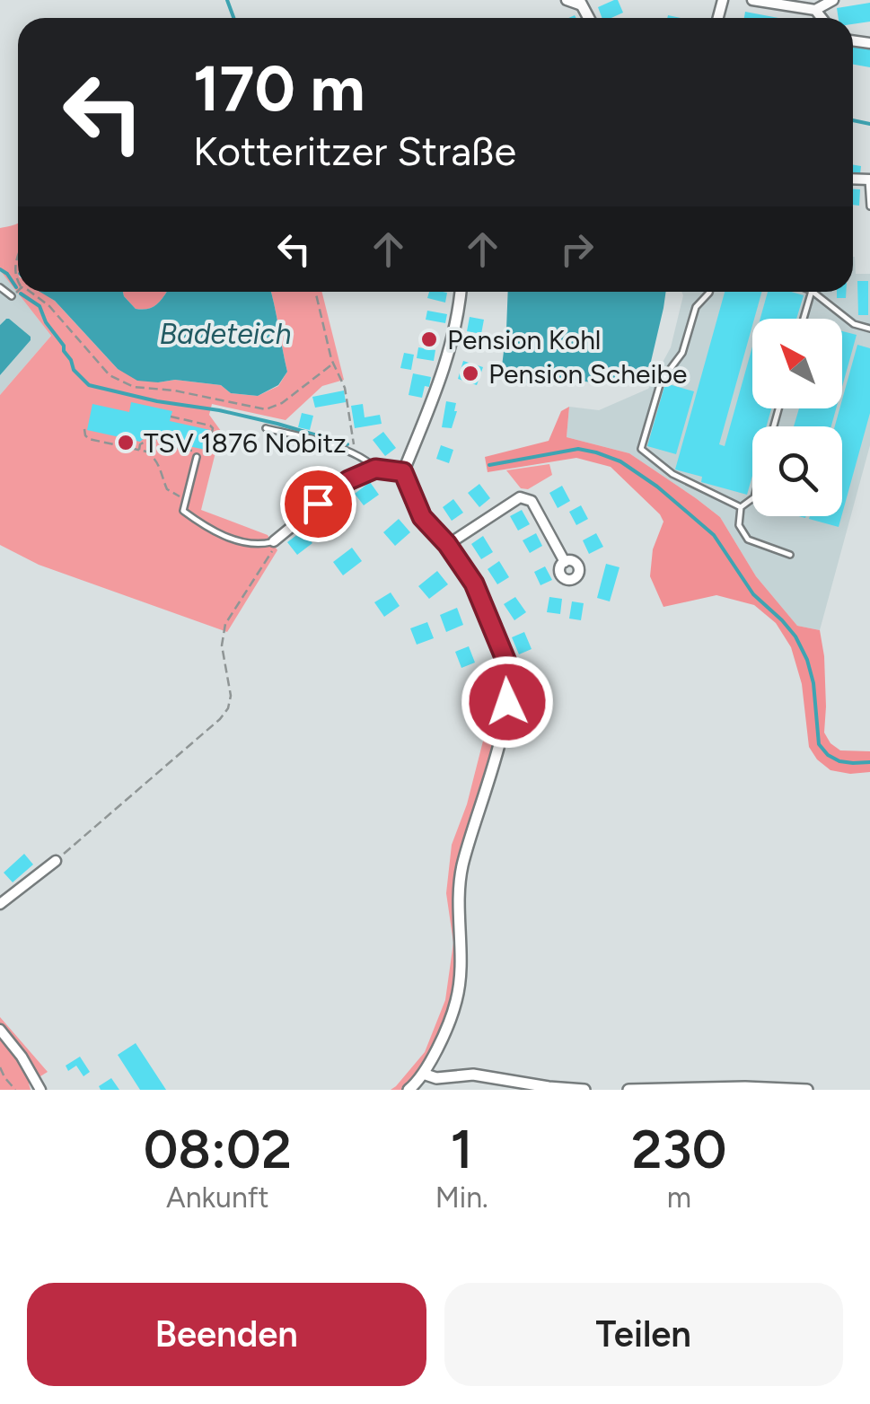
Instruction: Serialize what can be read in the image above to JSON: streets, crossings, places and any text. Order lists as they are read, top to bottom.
{
  "water": ["Badeteich"],
  "places": ["Pension Kohl", "Pension Scheibe", "TSV 1876 Nobitz"],
  "north": "top left",
  "page": {
    "turn": ["170 m", "Kotteritzer Straße"],
    "eta": [
      "08:02",
      "Ankunft",
      "1",
      "Min.",
      "230",
      "m"
    ],
    "buttons": ["Beenden", "Teilen"]
  }
}
